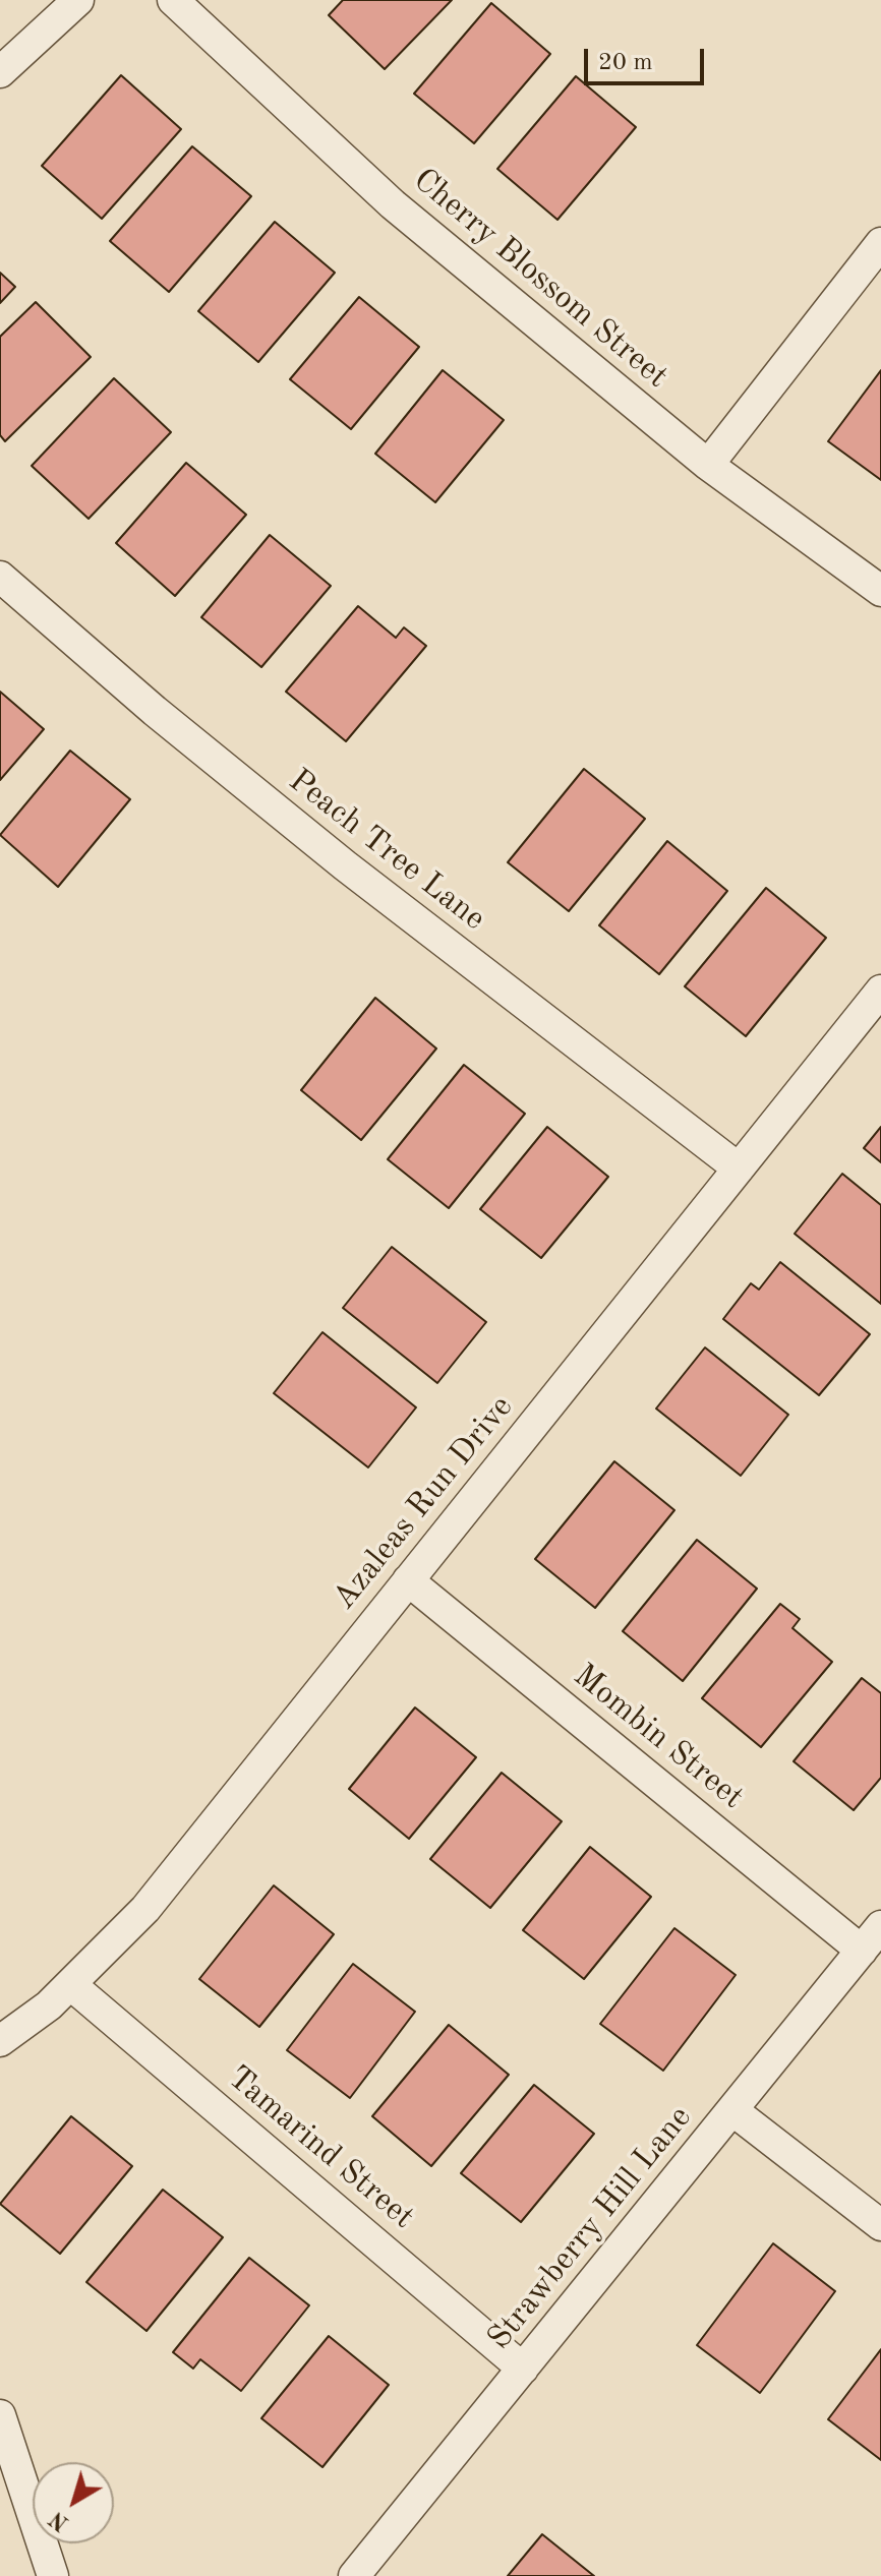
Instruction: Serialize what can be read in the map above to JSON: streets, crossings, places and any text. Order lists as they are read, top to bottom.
{
  "streets": {
    "street": [
      "Cherry Blossom Street",
      "Peach Tree Lane",
      "Azaleas Run Drive",
      "Mombin Street",
      "Tamarind Street",
      "Strawberry Hill Lane"
    ]
  },
  "crossings": [
    ["Peach Tree Lane", "Azaleas Run Drive"],
    ["Azaleas Run Drive", "Mombin Street"],
    ["Azaleas Run Drive", "Tamarind Street"],
    ["Mombin Street", "Strawberry Hill Lane"],
    ["Tamarind Street", "Strawberry Hill Lane"]
  ],
  "scale_bar": "20 m",
  "north": "bottom left"
}
